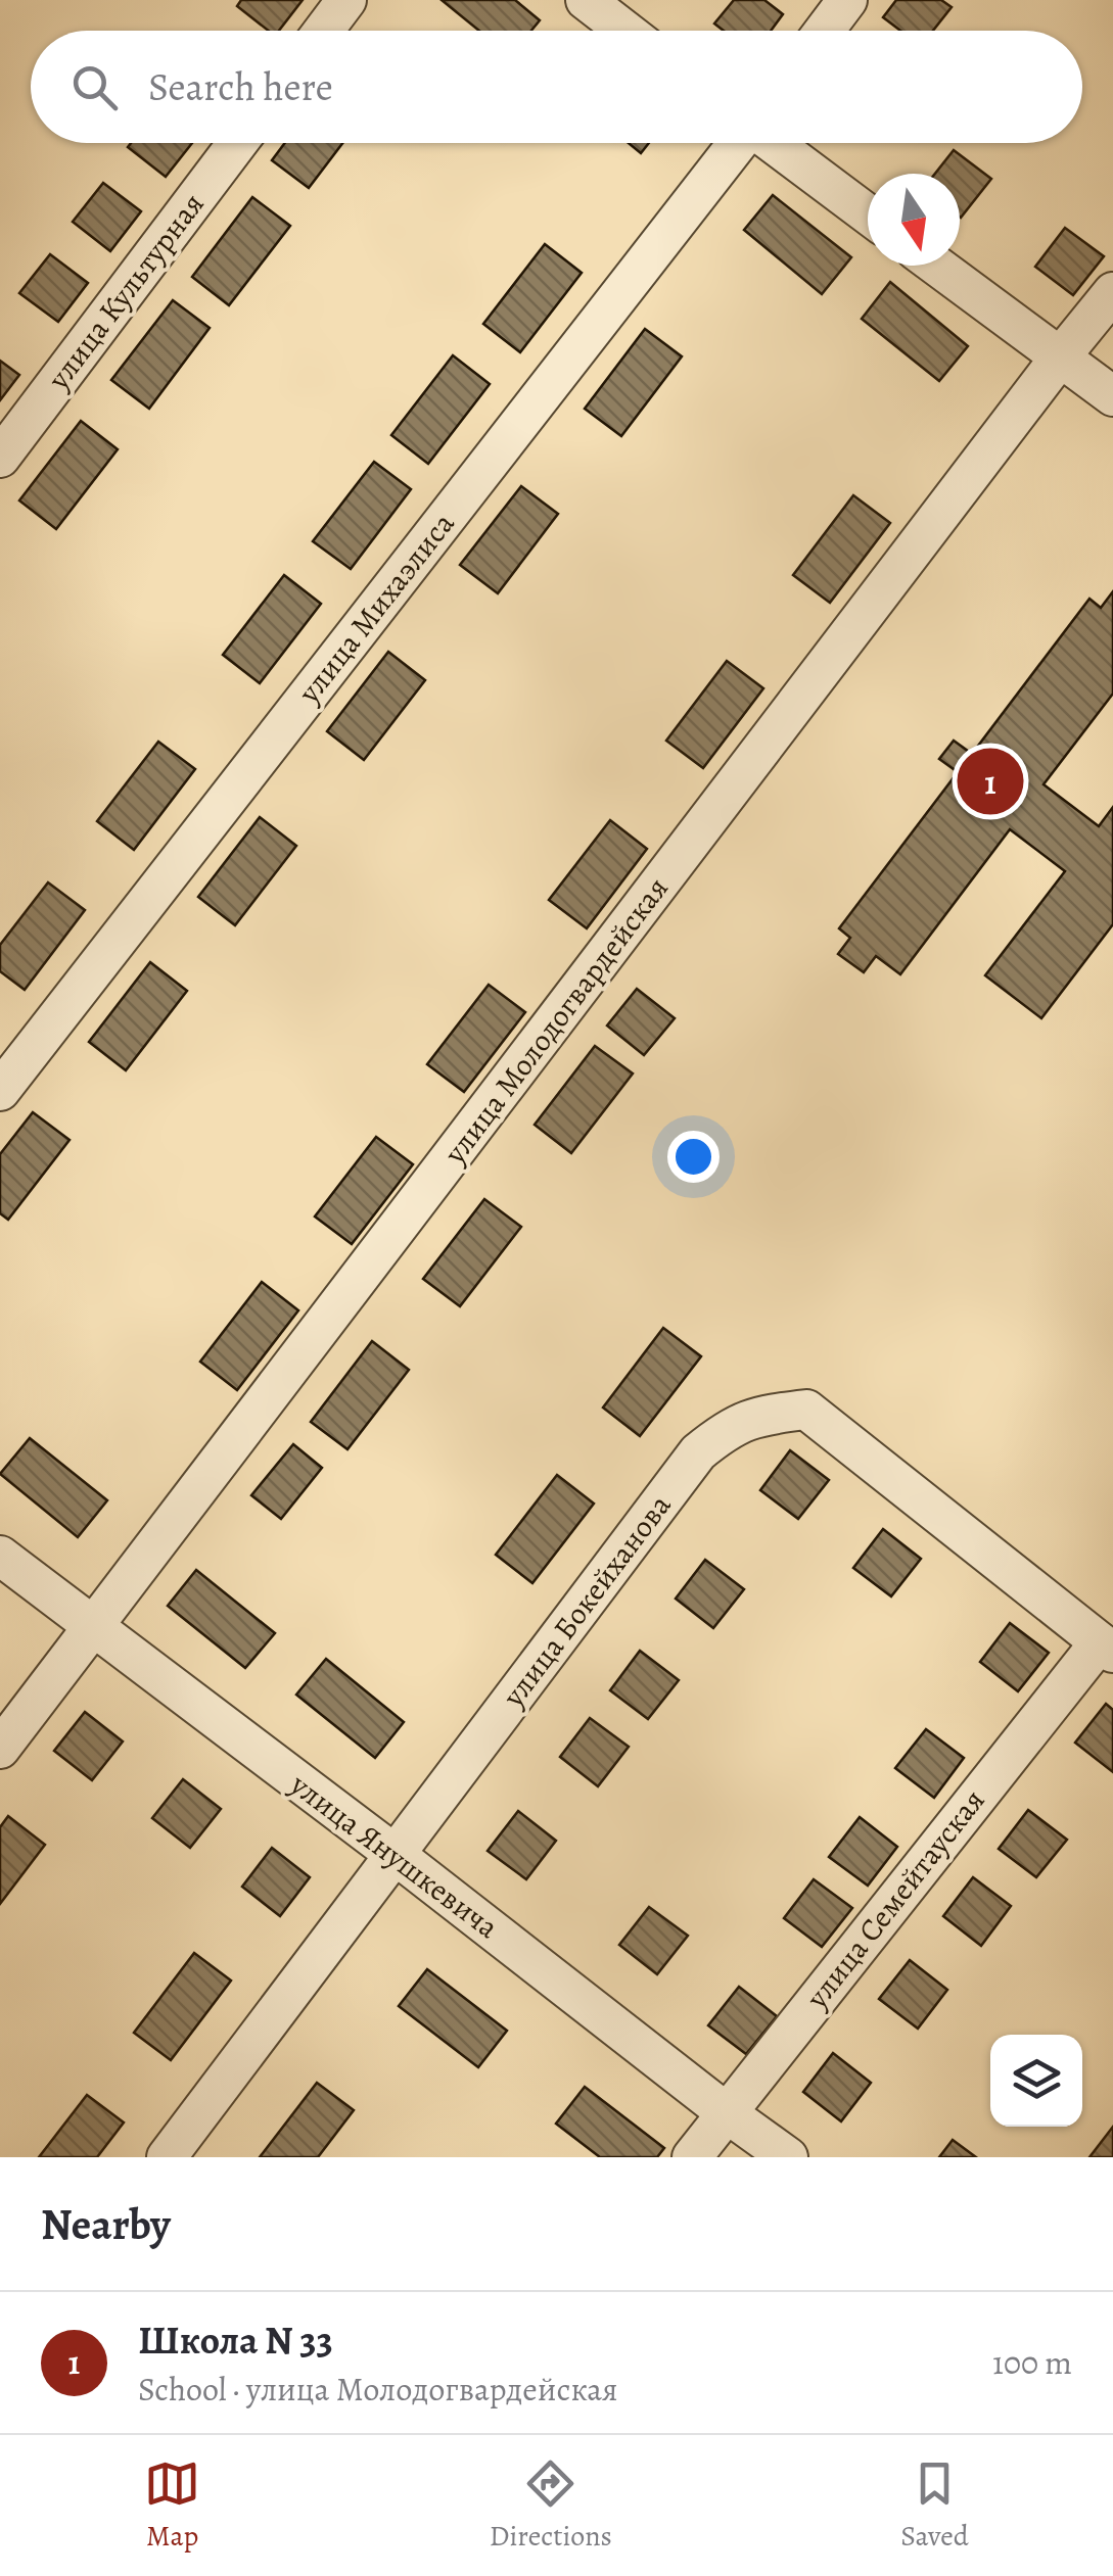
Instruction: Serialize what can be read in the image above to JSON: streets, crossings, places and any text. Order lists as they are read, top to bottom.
{
  "streets": {
    "street": [
      "улица Культурная",
      "улица Михаэлиса",
      "улица Молодогвардейская",
      "улица Бокейханова",
      "улица Янушкевича",
      "улица Семейтауская"
    ]
  },
  "crossings": [
    ["улица Молодогвардейская", "улица Янушкевича"],
    ["улица Бокейханова", "улица Янушкевича"],
    ["улица Бокейханова", "улица Семейтауская"],
    ["улица Янушкевича", "улица Семейтауская"]
  ],
  "north": "bottom",
  "page": {
    "search": "Search here",
    "pins": "1",
    "heading": "Nearby",
    "list": [
      {
        "mark": "1",
        "name": "Школа N 33",
        "note": "School · улица Молодогвардейская",
        "value": "100 m"
      }
    ],
    "nav": ["Map", "Directions", "Saved"]
  }
}
